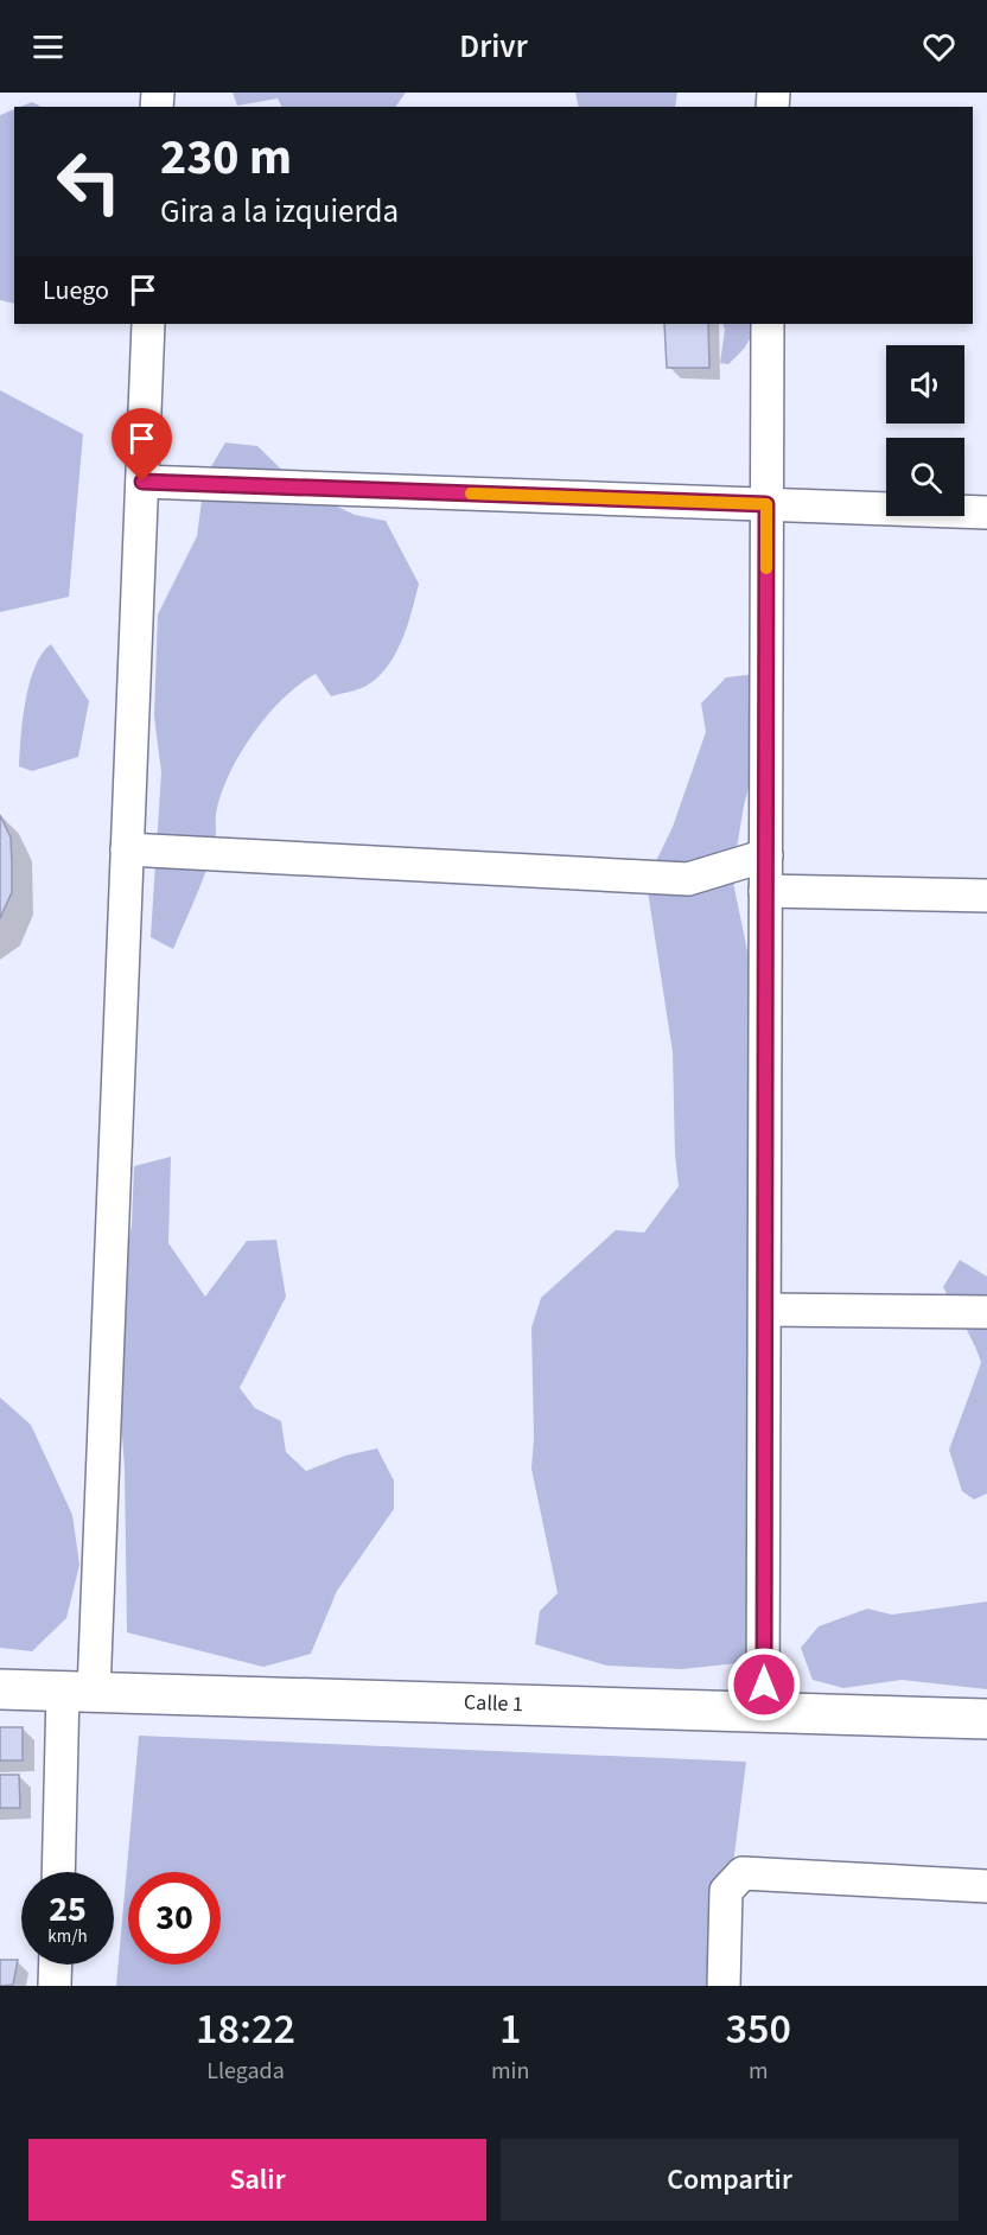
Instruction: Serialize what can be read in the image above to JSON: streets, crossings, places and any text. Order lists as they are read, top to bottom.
{
  "streets": {
    "street": ["Calle 1"]
  },
  "page": {
    "header": "Drivr",
    "turn": ["230 m", "Gira a la izquierda"],
    "then": "Luego",
    "speed": "25 km/h",
    "limit": "30",
    "eta": [
      "18:22",
      "Llegada",
      "1",
      "min",
      "350",
      "m"
    ],
    "buttons": ["Salir", "Compartir"]
  }
}
